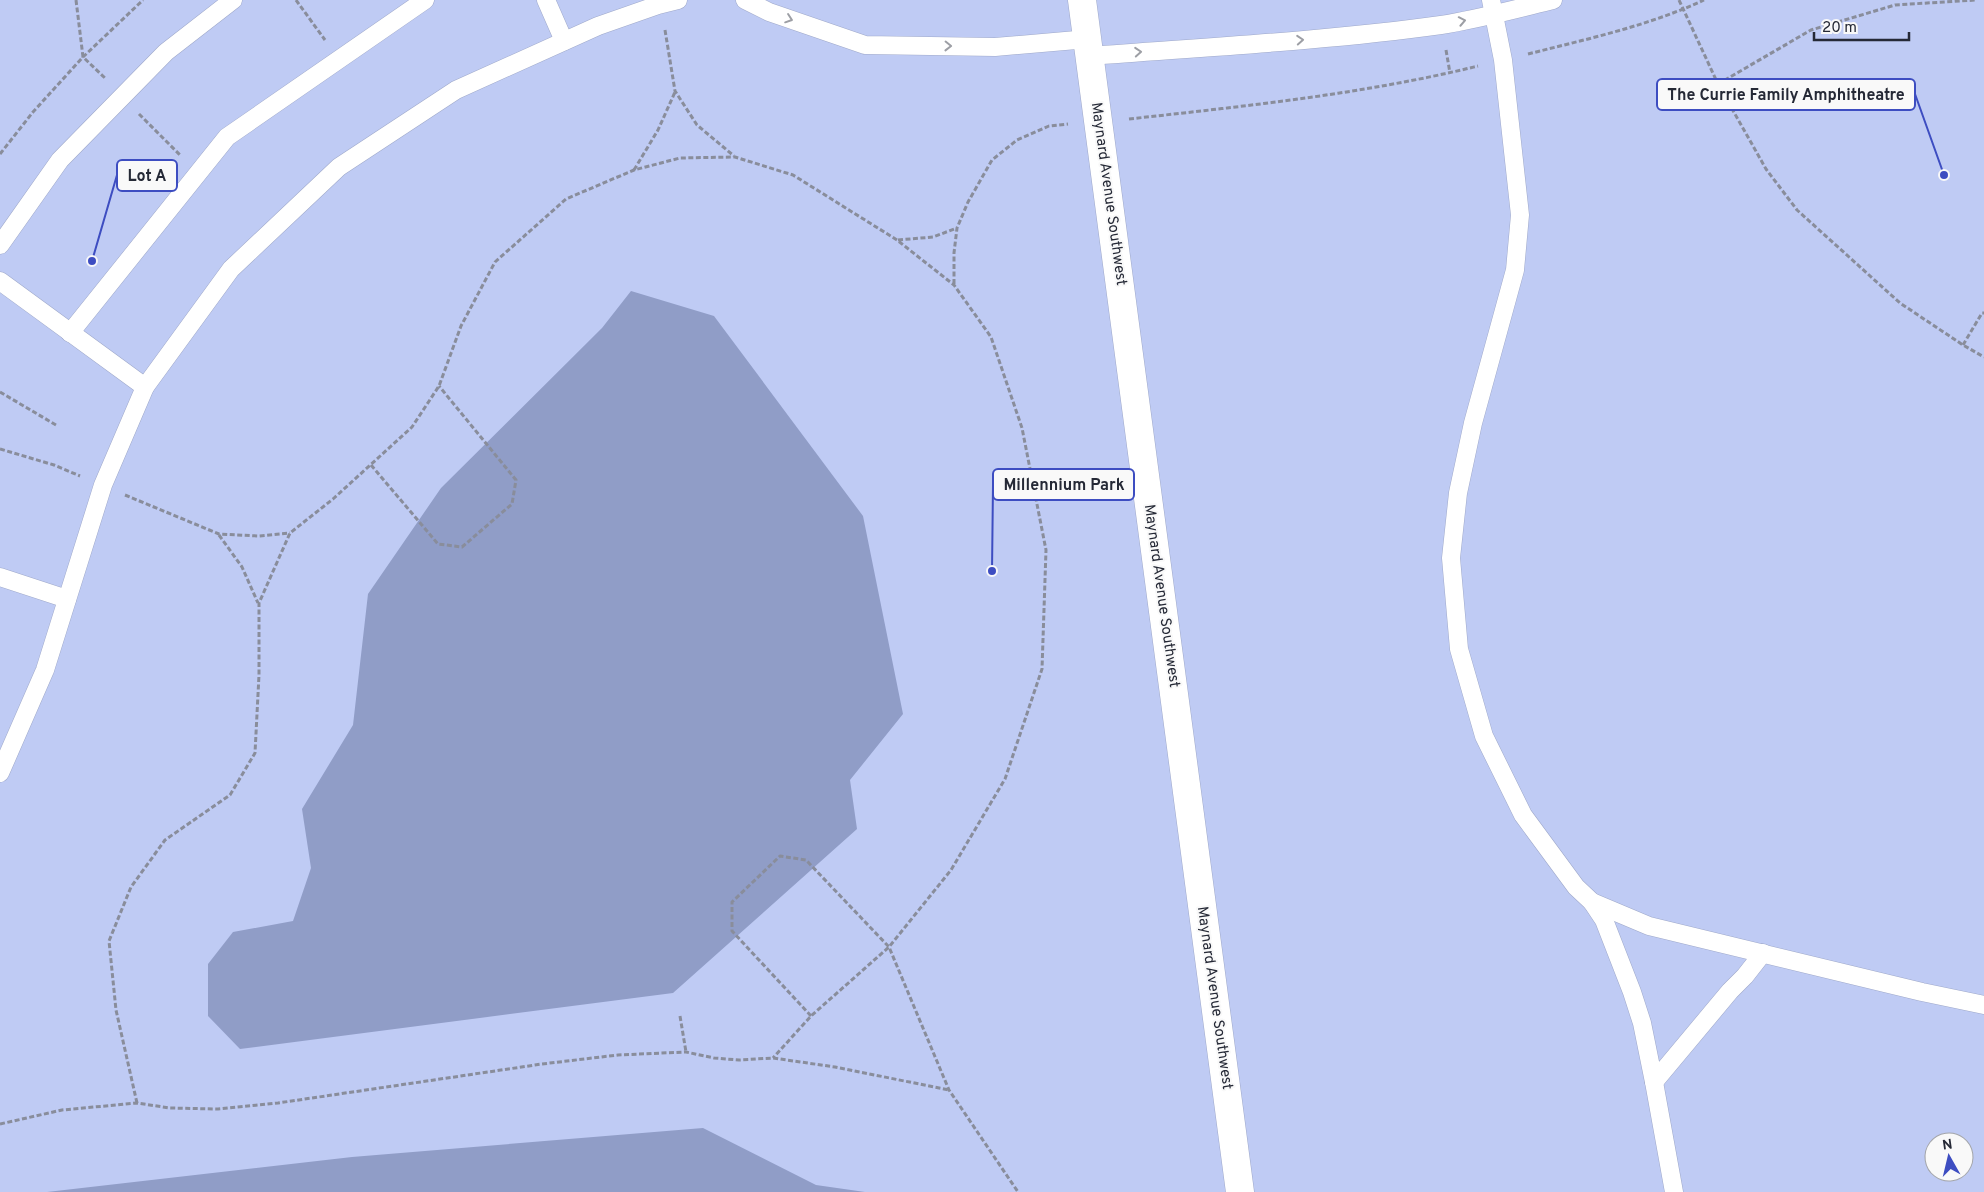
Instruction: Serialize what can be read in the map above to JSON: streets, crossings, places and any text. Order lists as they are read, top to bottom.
{
  "streets": {
    "street": ["Maynard Avenue Southwest"]
  },
  "places": ["The Currie Family Amphitheatre", "Lot A", "Millennium Park"],
  "scale_bar": "20 m",
  "north": "top"
}
